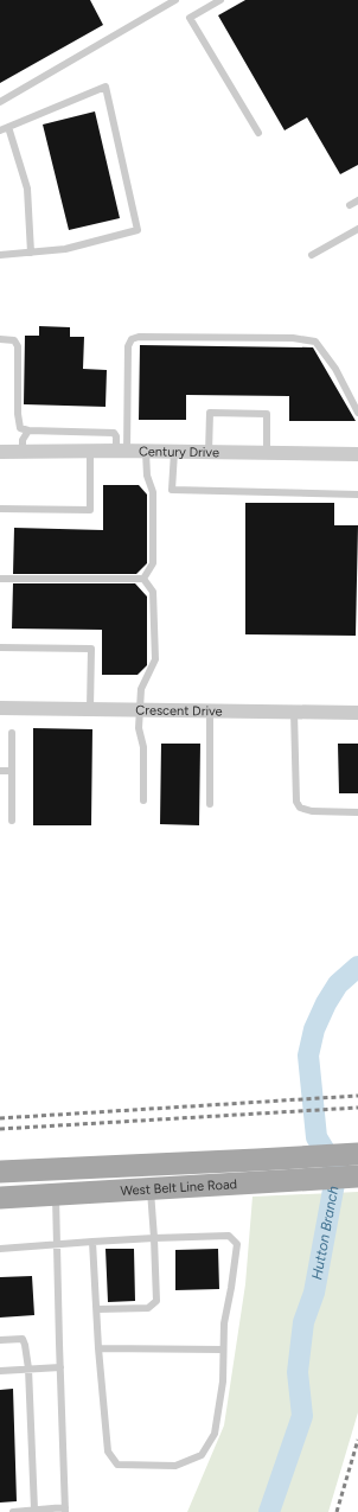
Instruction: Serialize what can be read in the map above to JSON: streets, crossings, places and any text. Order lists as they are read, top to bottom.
{
  "streets": {
    "main road": ["West Belt Line Road"],
    "street": ["Century Drive", "Crescent Drive"]
  },
  "water": ["Hutton Branch"]
}
